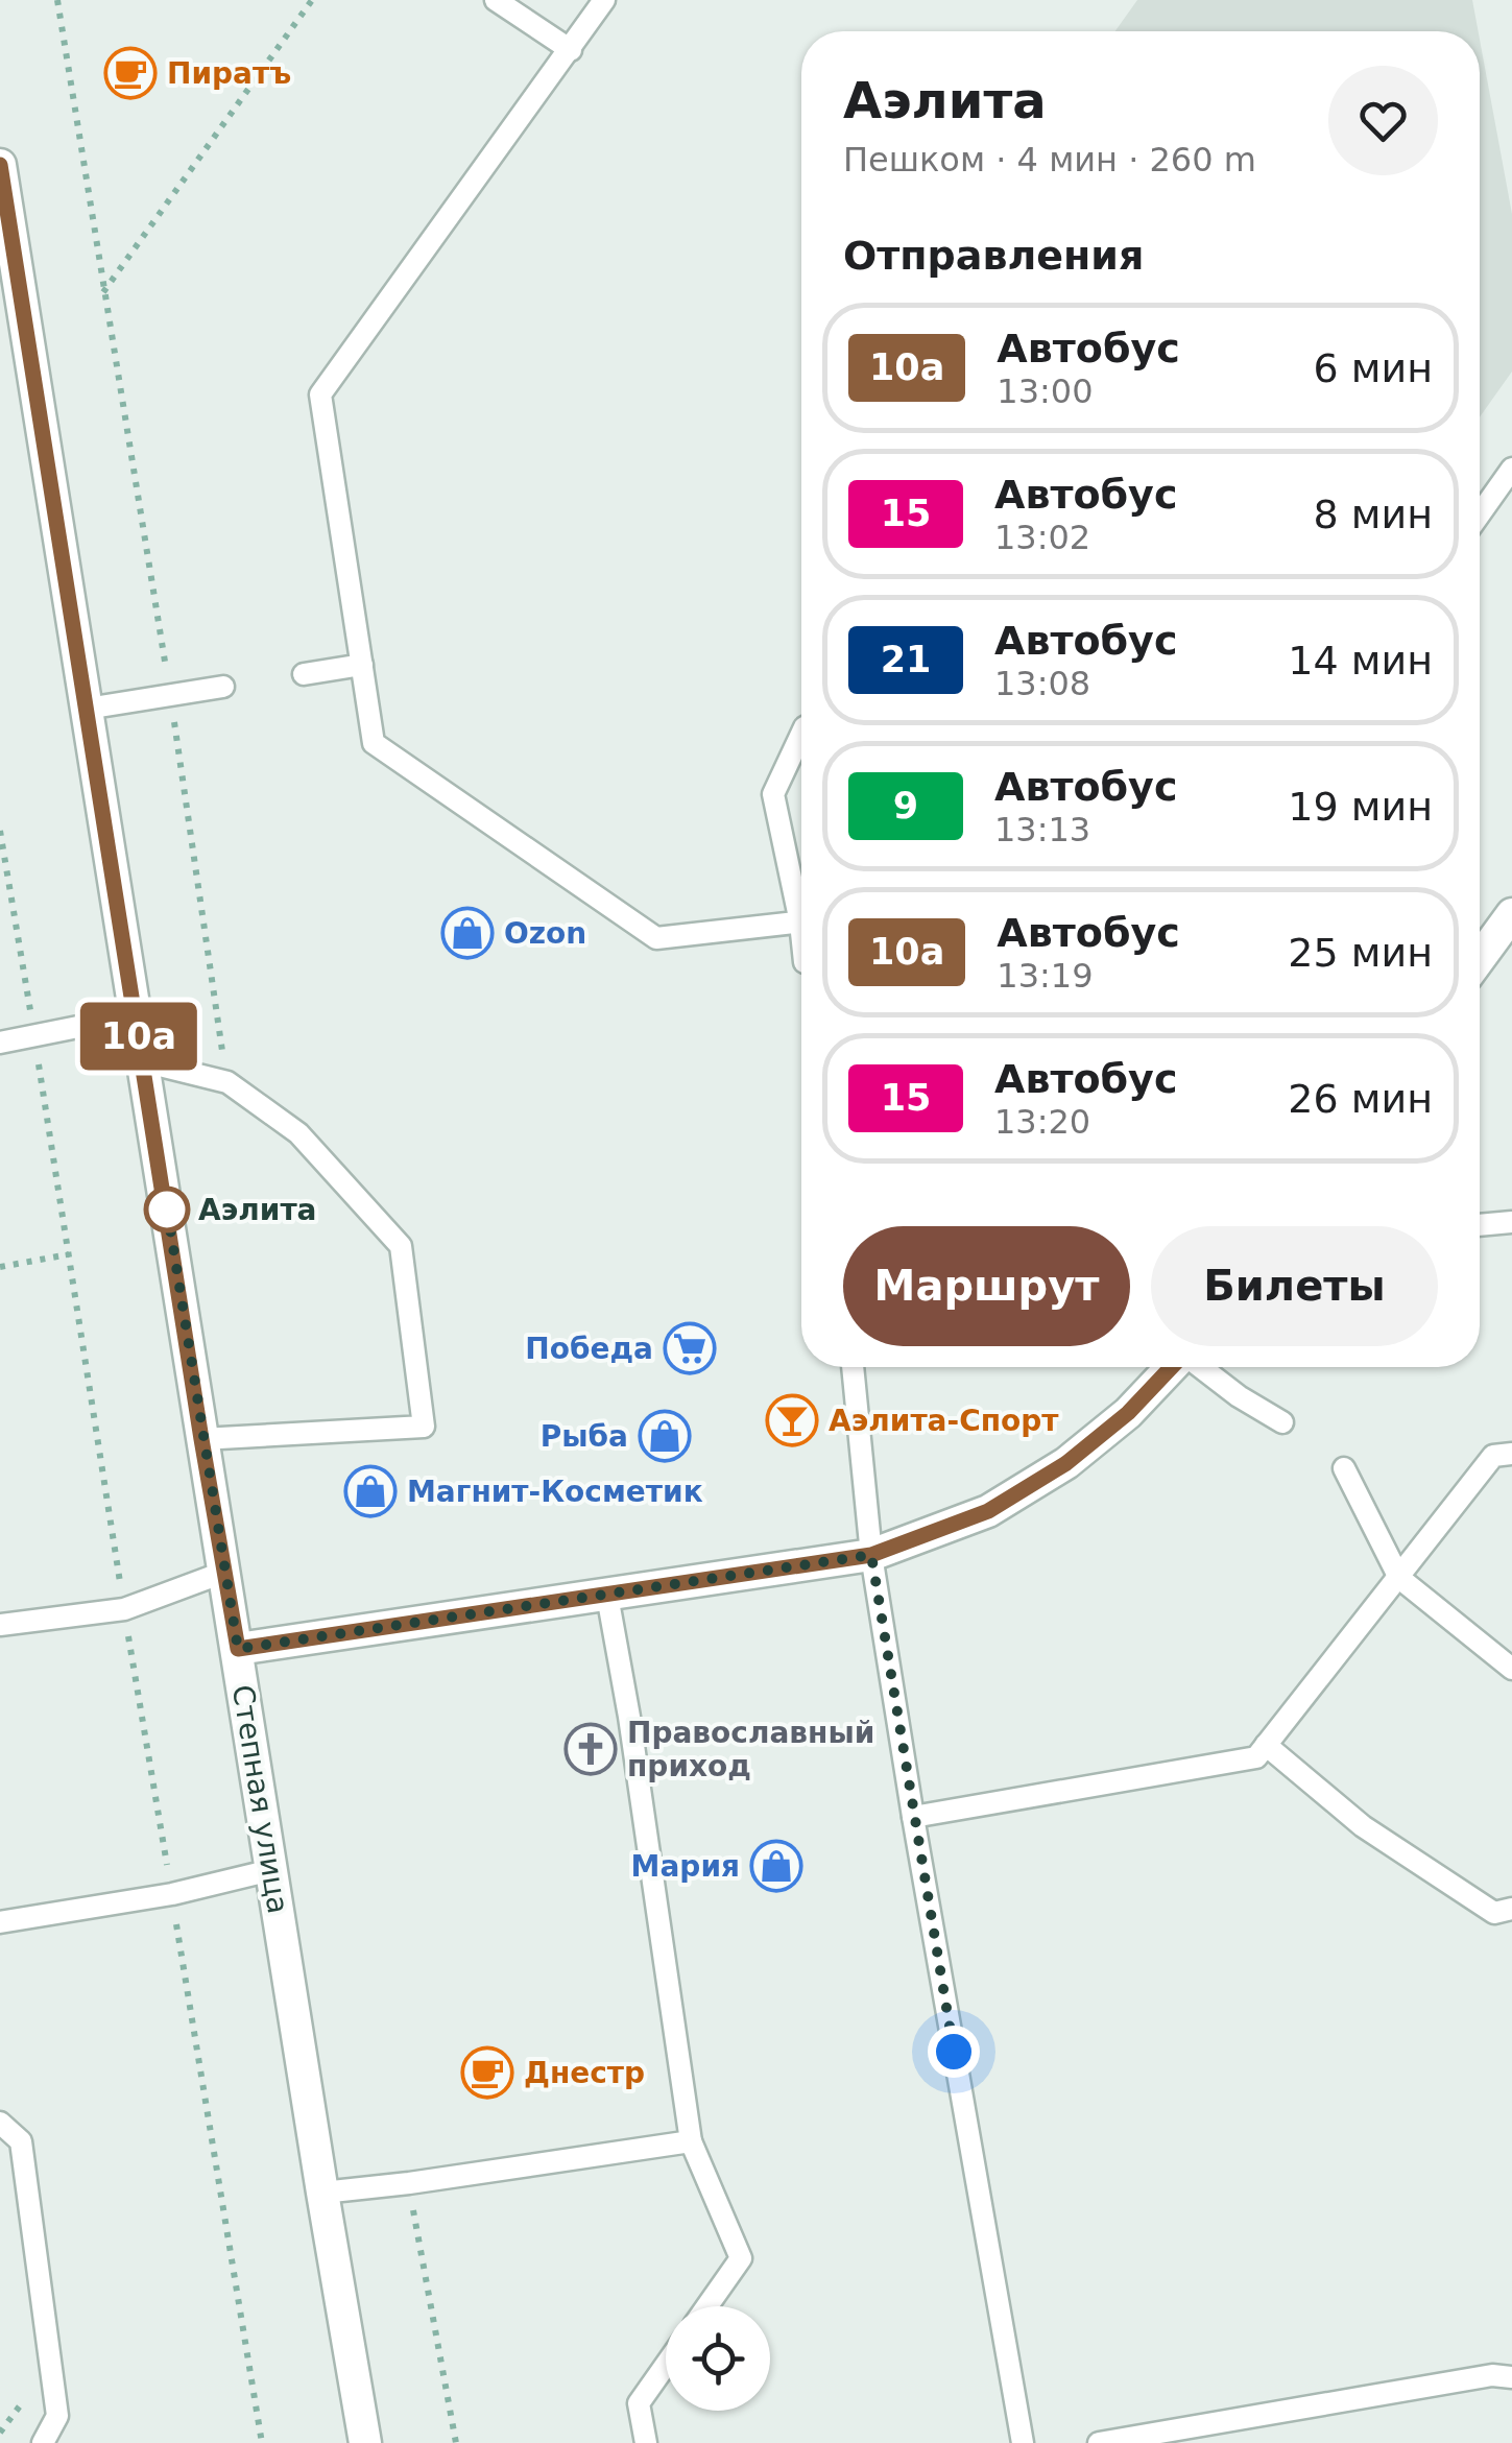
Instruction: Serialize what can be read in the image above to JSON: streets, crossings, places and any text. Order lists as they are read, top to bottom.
{
  "streets": {
    "street": ["Степная улица"]
  },
  "places": {
    "cafe": ["Пиратъ", "Днестр"],
    "shop": [
      "Ozon",
      "Рыба",
      "Магнит-Косметик",
      "Мария"
    ],
    "other": ["Аэлита"],
    "supermarket": ["Победа"],
    "bar": ["Аэлита-Спорт"],
    "church": ["Православный приход"]
  },
  "lines": ["bus line 10а"],
  "page": {
    "on_map": "10а",
    "heading": [
      ["Аэлита", "Пешком · 4 мин · 260 m"],
      "Отправления"
    ],
    "list": [
      {
        "mark": "10а",
        "name": "Автобус",
        "note": "13:00",
        "value": "6 мин"
      },
      {
        "mark": "15",
        "name": "Автобус",
        "note": "13:02",
        "value": "8 мин"
      },
      {
        "mark": "21",
        "name": "Автобус",
        "note": "13:08",
        "value": "14 мин"
      },
      {
        "mark": "9",
        "name": "Автобус",
        "note": "13:13",
        "value": "19 мин"
      },
      {
        "mark": "10а",
        "name": "Автобус",
        "note": "13:19",
        "value": "25 мин"
      },
      {
        "mark": "15",
        "name": "Автобус",
        "note": "13:20",
        "value": "26 мин"
      }
    ],
    "buttons": ["Маршрут", "Билеты"]
  }
}
